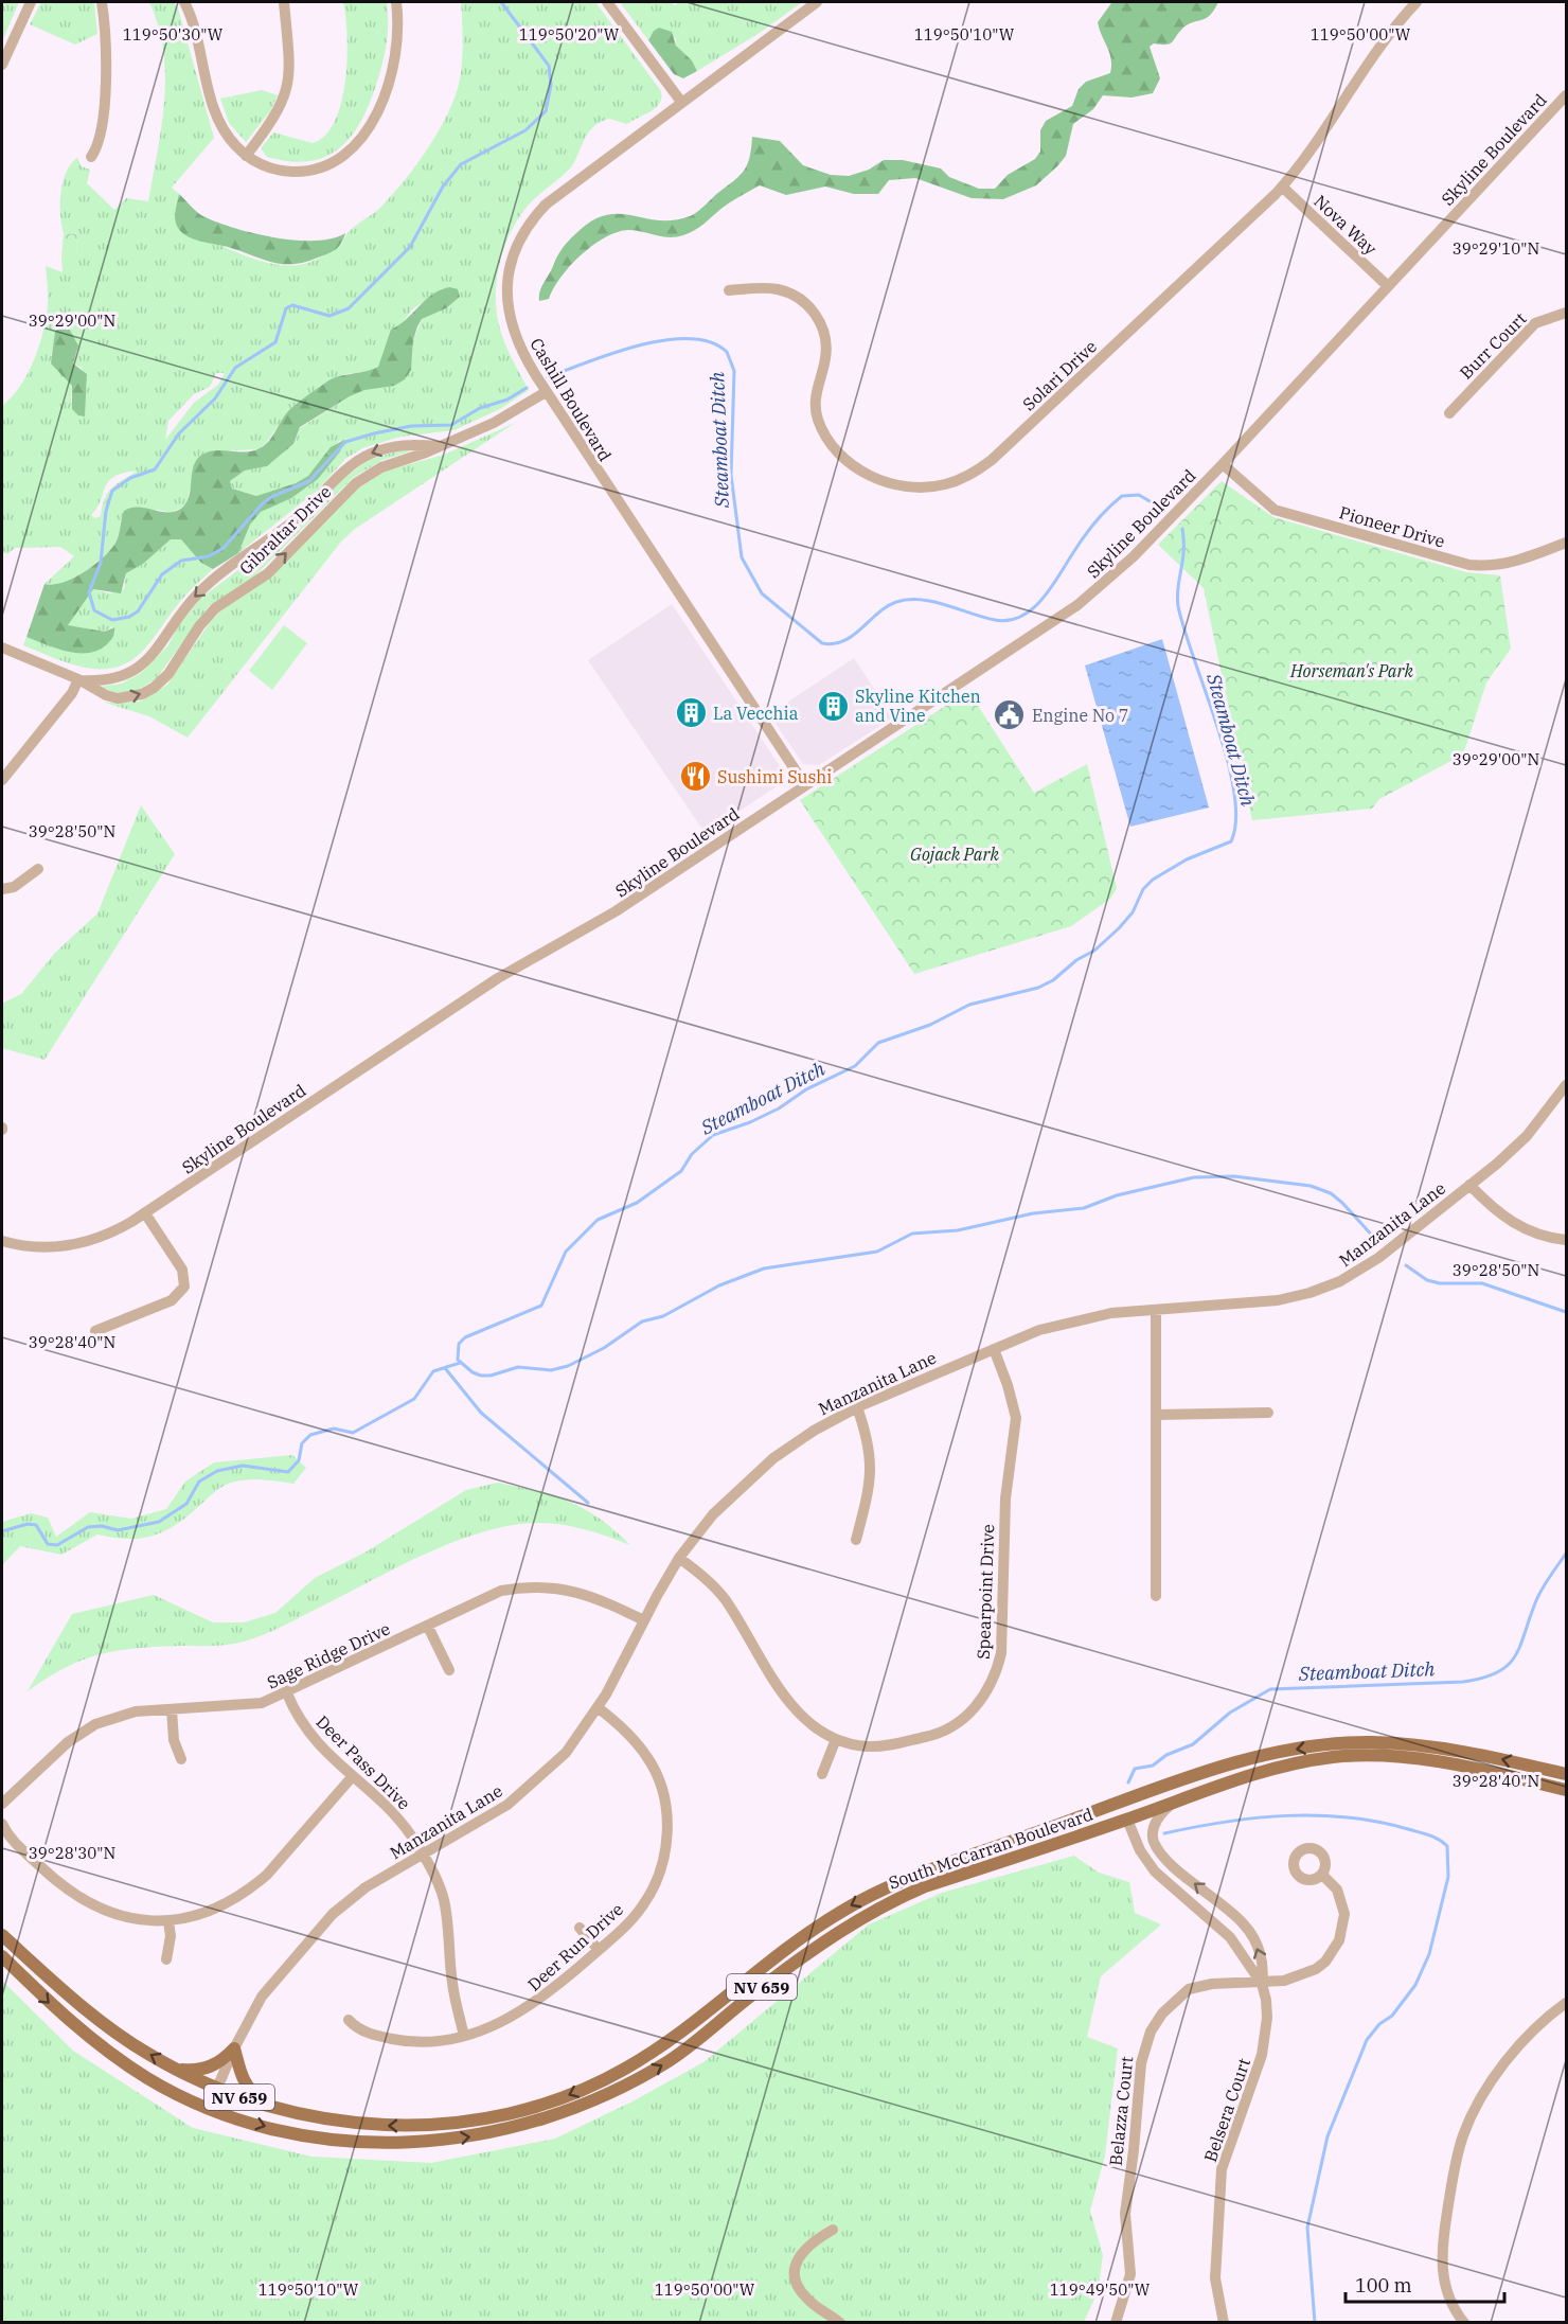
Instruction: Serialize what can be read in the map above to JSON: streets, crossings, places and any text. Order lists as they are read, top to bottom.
{
  "streets": {
    "main road": ["South McCarran Boulevard", "NV 659"],
    "street": [
      "Skyline Boulevard",
      "Nova Way",
      "Burr Court",
      "Solari Drive",
      "Cashill Boulevard",
      "Pioneer Drive",
      "Gibraltar Drive",
      "Manzanita Lane",
      "Spearpoint Drive",
      "Sage Ridge Drive",
      "Deer Pass Drive",
      "Deer Run Drive",
      "Belsera Court",
      "Belazza Court"
    ]
  },
  "crossings": [
    ["Skyline Boulevard", "Nova Way"],
    ["Skyline Boulevard", "Cashill Boulevard"],
    ["Skyline Boulevard", "Pioneer Drive"],
    ["Nova Way", "Solari Drive"],
    ["Cashill Boulevard", "Gibraltar Drive"],
    ["Manzanita Lane", "Spearpoint Drive"],
    ["Manzanita Lane", "Sage Ridge Drive"],
    ["Manzanita Lane", "Deer Pass Drive"],
    ["Manzanita Lane", "South McCarran Boulevard"],
    ["Manzanita Lane", "Deer Run Drive"],
    ["Sage Ridge Drive", "Deer Pass Drive"],
    ["Deer Pass Drive", "Deer Run Drive"],
    ["South McCarran Boulevard", "Belsera Court"],
    ["Belsera Court", "Belazza Court"]
  ],
  "water": ["Steamboat Ditch"],
  "parks": ["Horseman's Park", "Gojack Park"],
  "places": {
    "building": ["Skyline Kitchen and Vine", "La Vecchia"],
    "public building": ["Engine No 7"],
    "restaurant": ["Sushimi Sushi"]
  },
  "scale_bar": "100 m",
  "coordinates": [
    "119°50'30\"W",
    "119°50'20\"W",
    "119°50'10\"W",
    "119°50'00\"W",
    "39°29'10\"N",
    "39°29'00\"N",
    "39°28'50\"N",
    "39°28'40\"N",
    "39°28'30\"N",
    "119°49'50\"W"
  ]
}
